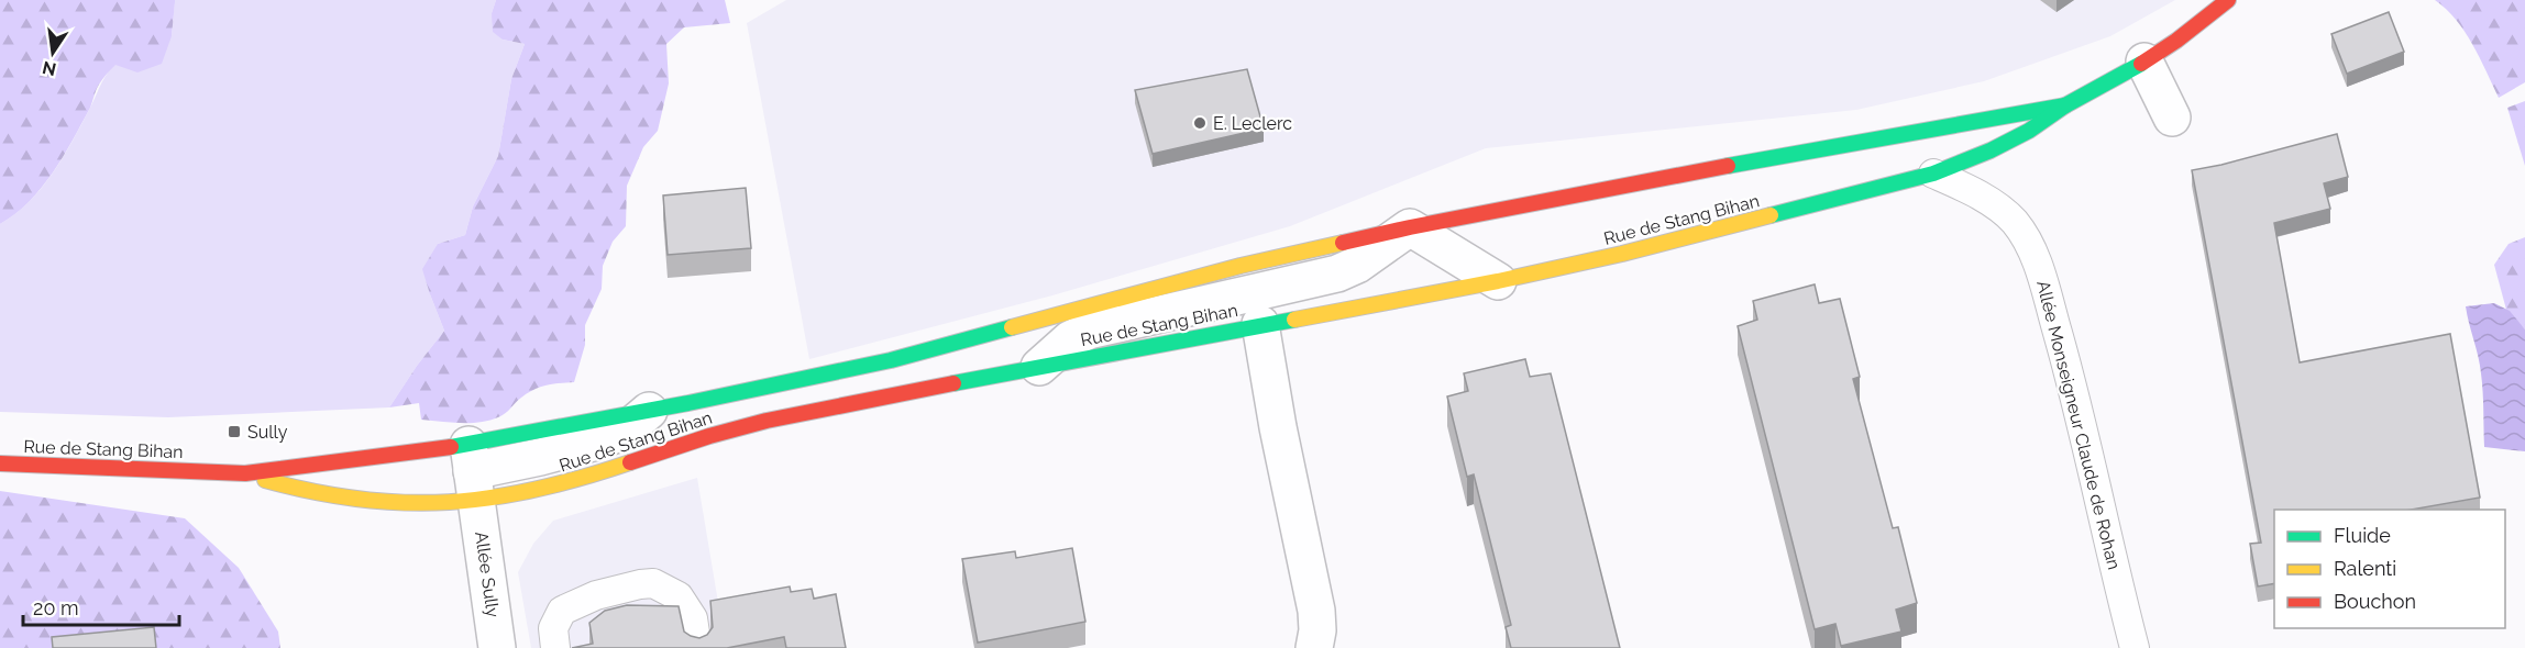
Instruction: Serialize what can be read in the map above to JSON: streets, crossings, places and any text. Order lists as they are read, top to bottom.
{
  "streets": {
    "street": ["Rue de Stang Bihan", "Allée Sully"],
    "lane": ["Allée Monseigneur Claude de Rohan"]
  },
  "crossings": [
    ["Rue de Stang Bihan", "Allée Monseigneur Claude de Rohan"],
    ["Rue de Stang Bihan", "Allée Sully"]
  ],
  "places": {
    "other": ["E. Leclerc"],
    "transit": ["Sully"]
  },
  "legend": ["Fluide", "Ralenti", "Bouchon"],
  "scale_bar": "20 m",
  "north": "bottom"
}
